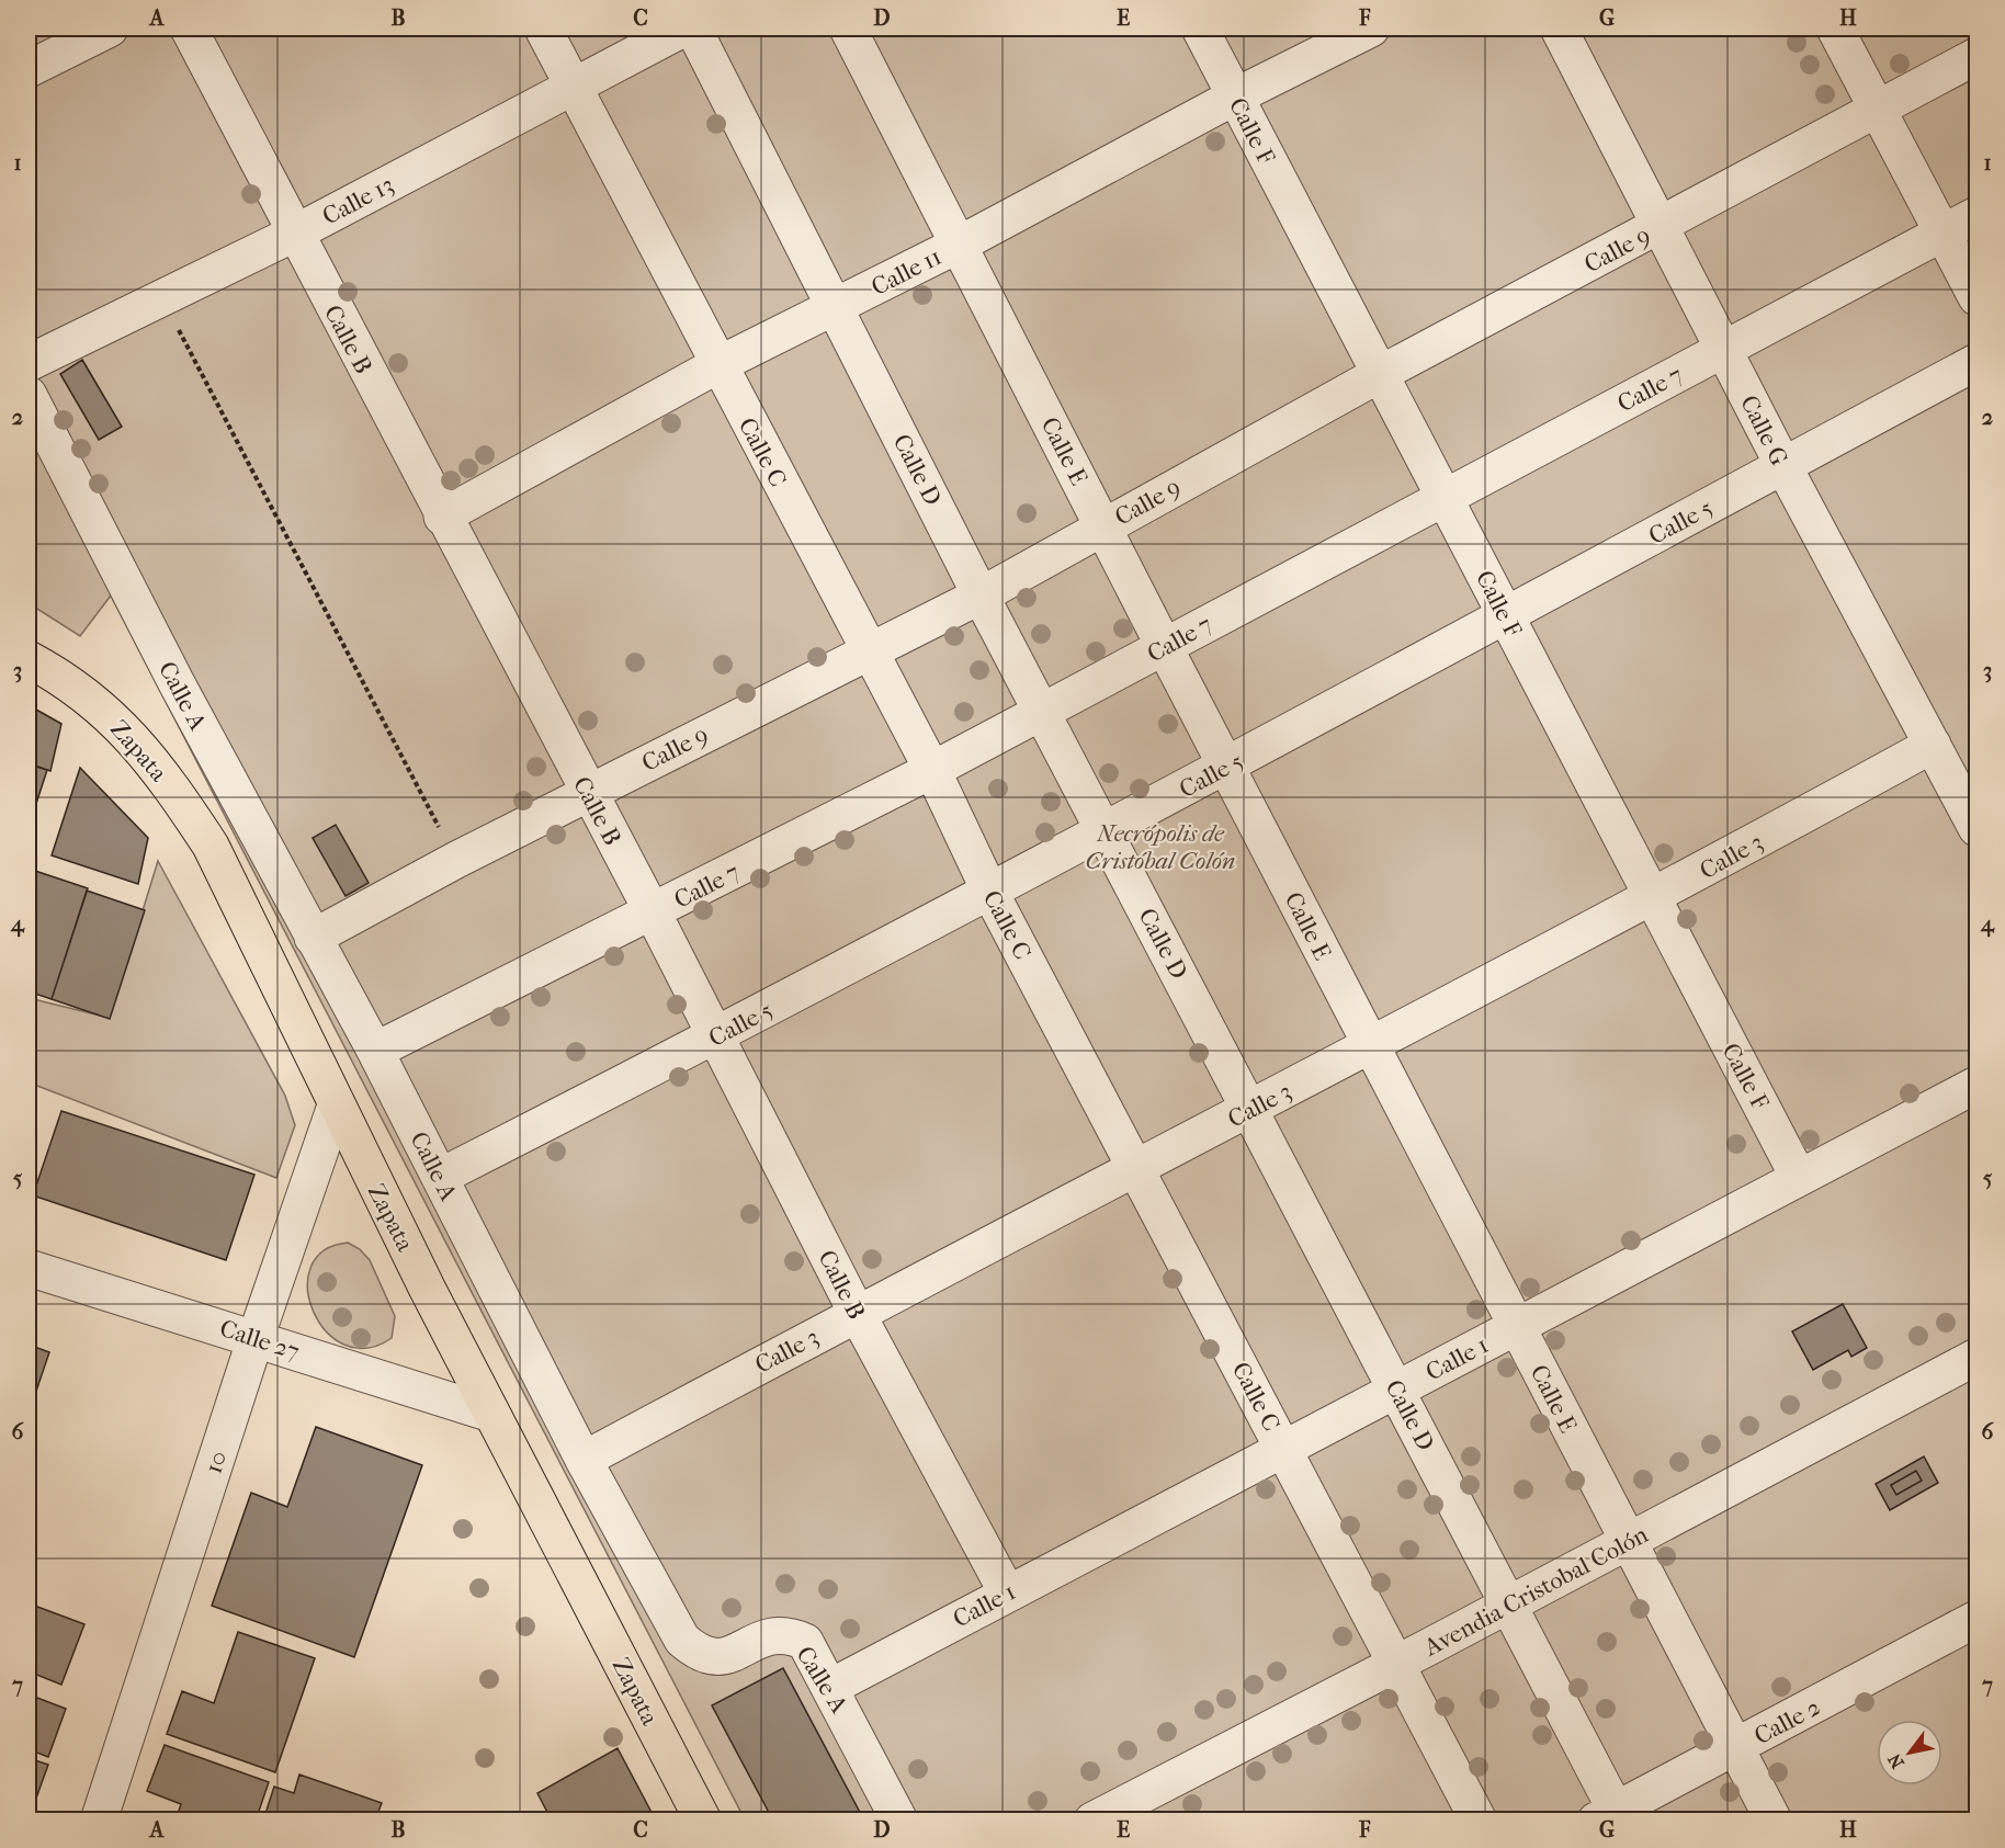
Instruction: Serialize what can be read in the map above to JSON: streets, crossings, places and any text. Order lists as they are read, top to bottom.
{
  "streets": {
    "main road": ["Zapata"],
    "street": [
      "Calle F",
      "Calle 13",
      "Calle 9",
      "Calle 11",
      "Calle B",
      "Calle 7",
      "Calle G",
      "Calle E",
      "Calle C",
      "Calle D",
      "Calle 5",
      "Calle A",
      "Calle 3",
      "Calle 27",
      "Calle 1",
      "10",
      "Avendia Cristobal Colón",
      "Calle 2"
    ]
  },
  "crossings": [
    ["Calle F", "Calle 9"],
    ["Calle F", "Calle 11"],
    ["Calle F", "Calle 7"],
    ["Calle F", "Calle 5"],
    ["Calle F", "Calle 3"],
    ["Calle F", "Calle 1"],
    ["Calle 13", "Calle B"],
    ["Calle 13", "Calle C"],
    ["Calle 9", "Calle B"],
    ["Calle 9", "Calle G"],
    ["Calle 9", "Calle E"],
    ["Calle 9", "Calle C"],
    ["Calle 9", "Calle D"],
    ["Calle 9", "Calle A"],
    ["Calle 11", "Calle B"],
    ["Calle 11", "Calle E"],
    ["Calle 11", "Calle C"],
    ["Calle 11", "Calle D"],
    ["Calle B", "Calle 7"],
    ["Calle B", "Calle 5"],
    ["Calle B", "Calle 3"],
    ["Calle B", "Calle 1"],
    ["Calle 7", "Calle G"],
    ["Calle 7", "Calle E"],
    ["Calle 7", "Calle C"],
    ["Calle 7", "Calle D"],
    ["Calle 7", "Calle A"],
    ["Calle G", "Calle 5"],
    ["Calle G", "Calle 3"],
    ["Calle E", "Calle 5"],
    ["Calle E", "Calle 3"],
    ["Calle E", "Calle 1"],
    ["Calle E", "Avendia Cristobal Colón"],
    ["Calle E", "Calle 2"],
    ["Calle C", "Calle 5"],
    ["Calle C", "Calle 3"],
    ["Calle C", "Calle 1"],
    ["Calle C", "Avendia Cristobal Colón"],
    ["Calle D", "Calle 5"],
    ["Calle D", "Calle 3"],
    ["Calle D", "Calle 1"],
    ["Calle D", "Avendia Cristobal Colón"],
    ["Calle D", "Calle 2"],
    ["Calle 5", "Calle A"],
    ["Calle A", "Calle 3"],
    ["Calle A", "Calle 1"],
    ["Zapata", "Calle 27"],
    ["Zapata", "10"],
    ["Calle 27", "10"]
  ],
  "parks": ["Necrópolis de Cristóbal Colón"],
  "north": "bottom left",
  "grid": {
    "columns": [
      "A",
      "B",
      "C",
      "D",
      "E",
      "F",
      "G",
      "H"
    ],
    "rows": [
      "1",
      "2",
      "3",
      "4",
      "5",
      "6",
      "7"
    ]
  }
}
